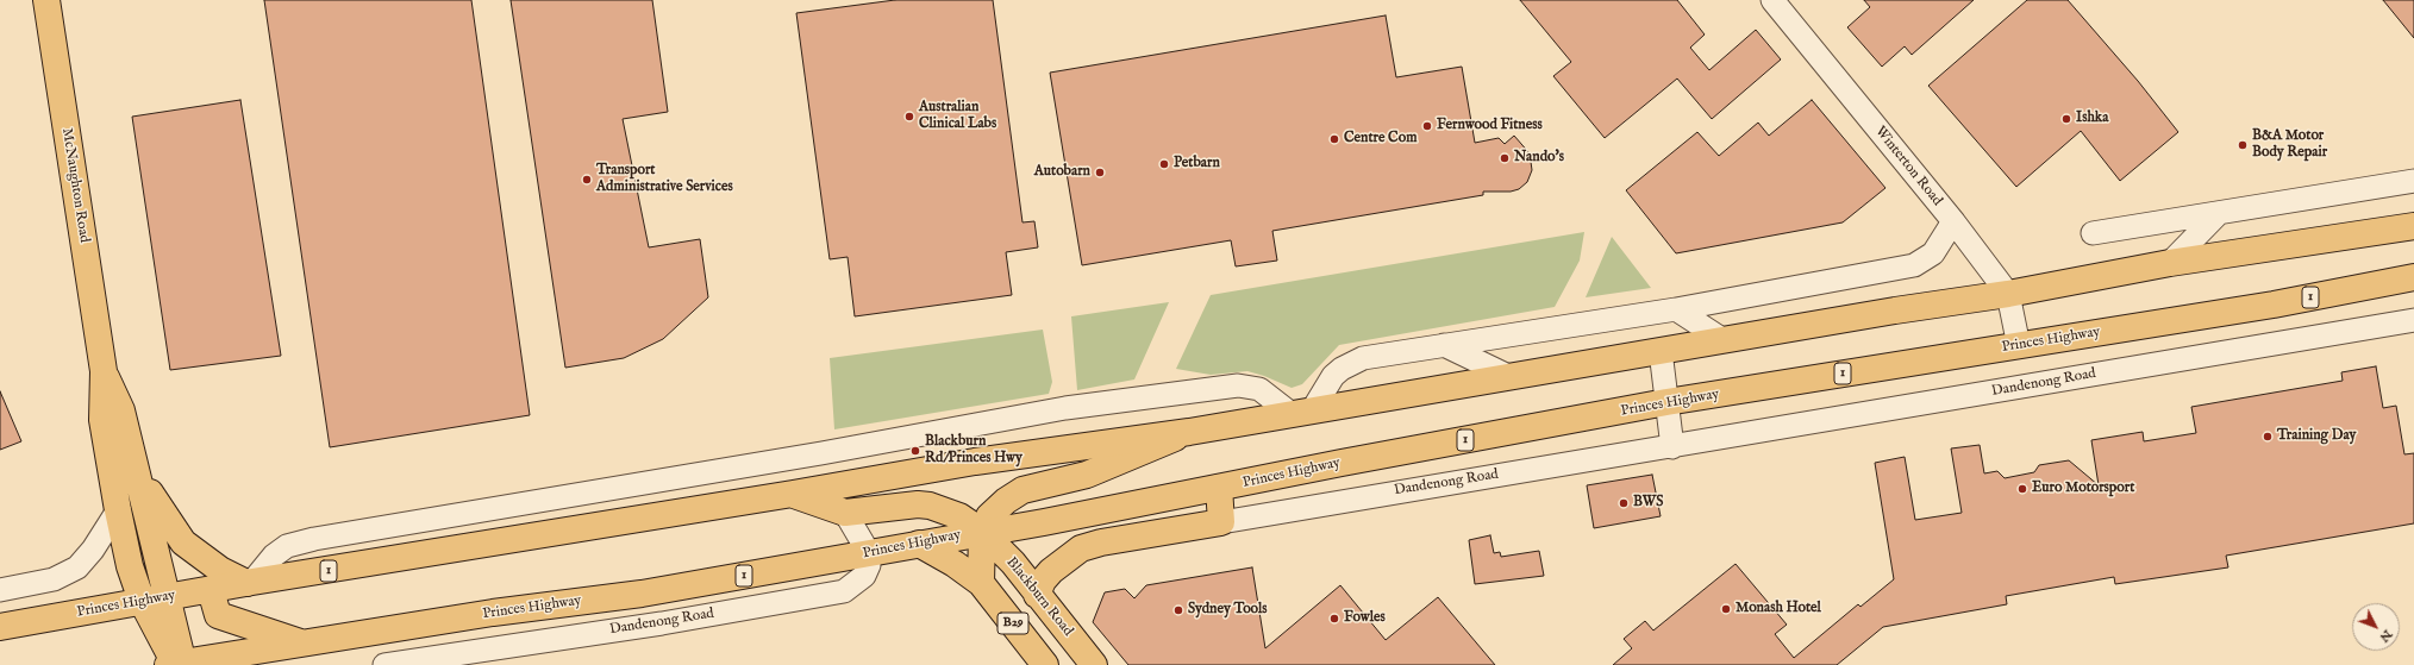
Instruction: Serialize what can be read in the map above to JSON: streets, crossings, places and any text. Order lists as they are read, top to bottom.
{
  "streets": {
    "main road": [
      "McNaughton Road",
      "1",
      "Princes Highway",
      "Blackburn Road",
      "B29"
    ],
    "street": ["Winterton Road", "Dandenong Road"]
  },
  "crossings": [
    ["Winterton Road", "Princes Highway"],
    ["McNaughton Road", "Princes Highway"],
    ["Princes Highway", "Dandenong Road"],
    ["Princes Highway", "Blackburn Road"],
    ["Princes Highway", "B29"]
  ],
  "places": [
    "Australian Clinical Labs",
    "Ishka",
    "Fernwood Fitness",
    "Centre Com",
    "B&A Motor Body Repair",
    "Nando's",
    "Petbarn",
    "Autobarn",
    "Transport Administrative Services",
    "Training Day",
    "Blackburn Rd/Princes Hwy",
    "Euro Motorsport",
    "BWS",
    "Monash Hotel",
    "Sydney Tools",
    "Fowles"
  ],
  "north": "bottom right"
}
